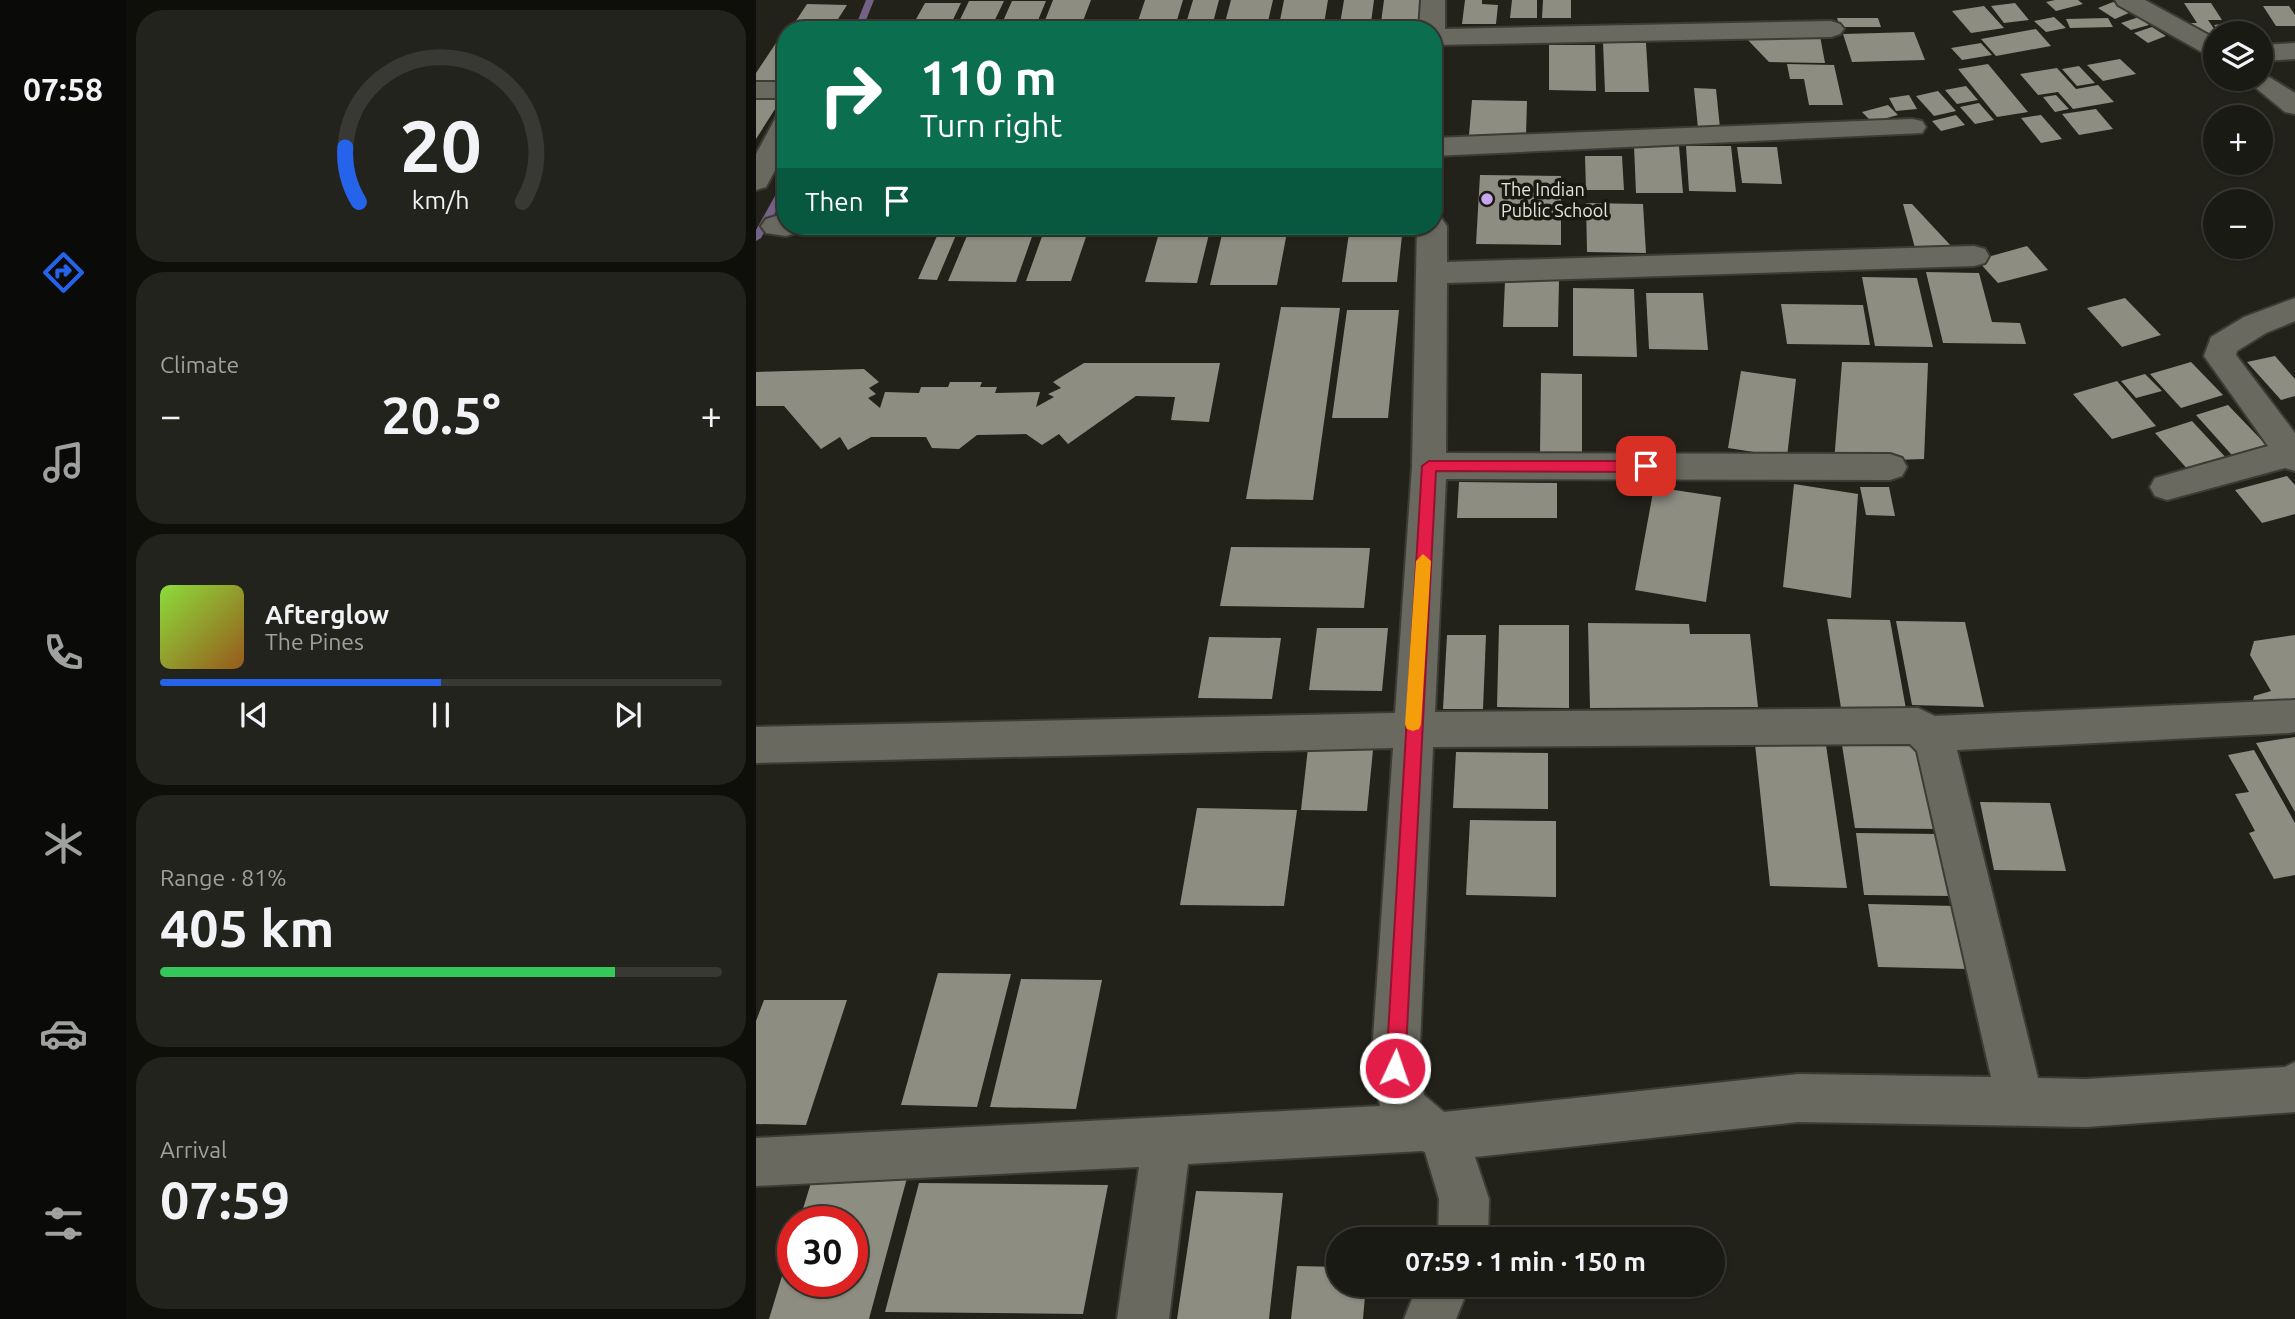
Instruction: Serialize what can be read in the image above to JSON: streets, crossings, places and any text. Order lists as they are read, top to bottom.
{
  "places": ["The Indian Public School"],
  "page": {
    "tabs": "07:58",
    "map_buttons": ["+", "−"],
    "turn": ["110 m", "Turn right"],
    "then": "Then",
    "tile": [
      "Climate",
      ["Range · 81%", "405 km"],
      ["Arrival", "07:59"]
    ],
    "heat": ["−", "20.5°", "+"],
    "song": ["Afterglow", "The Pines"],
    "limit": "30",
    "trip": "07:59 · 1 min · 150 m",
    "gauge": ["20", "km/h"]
  }
}
